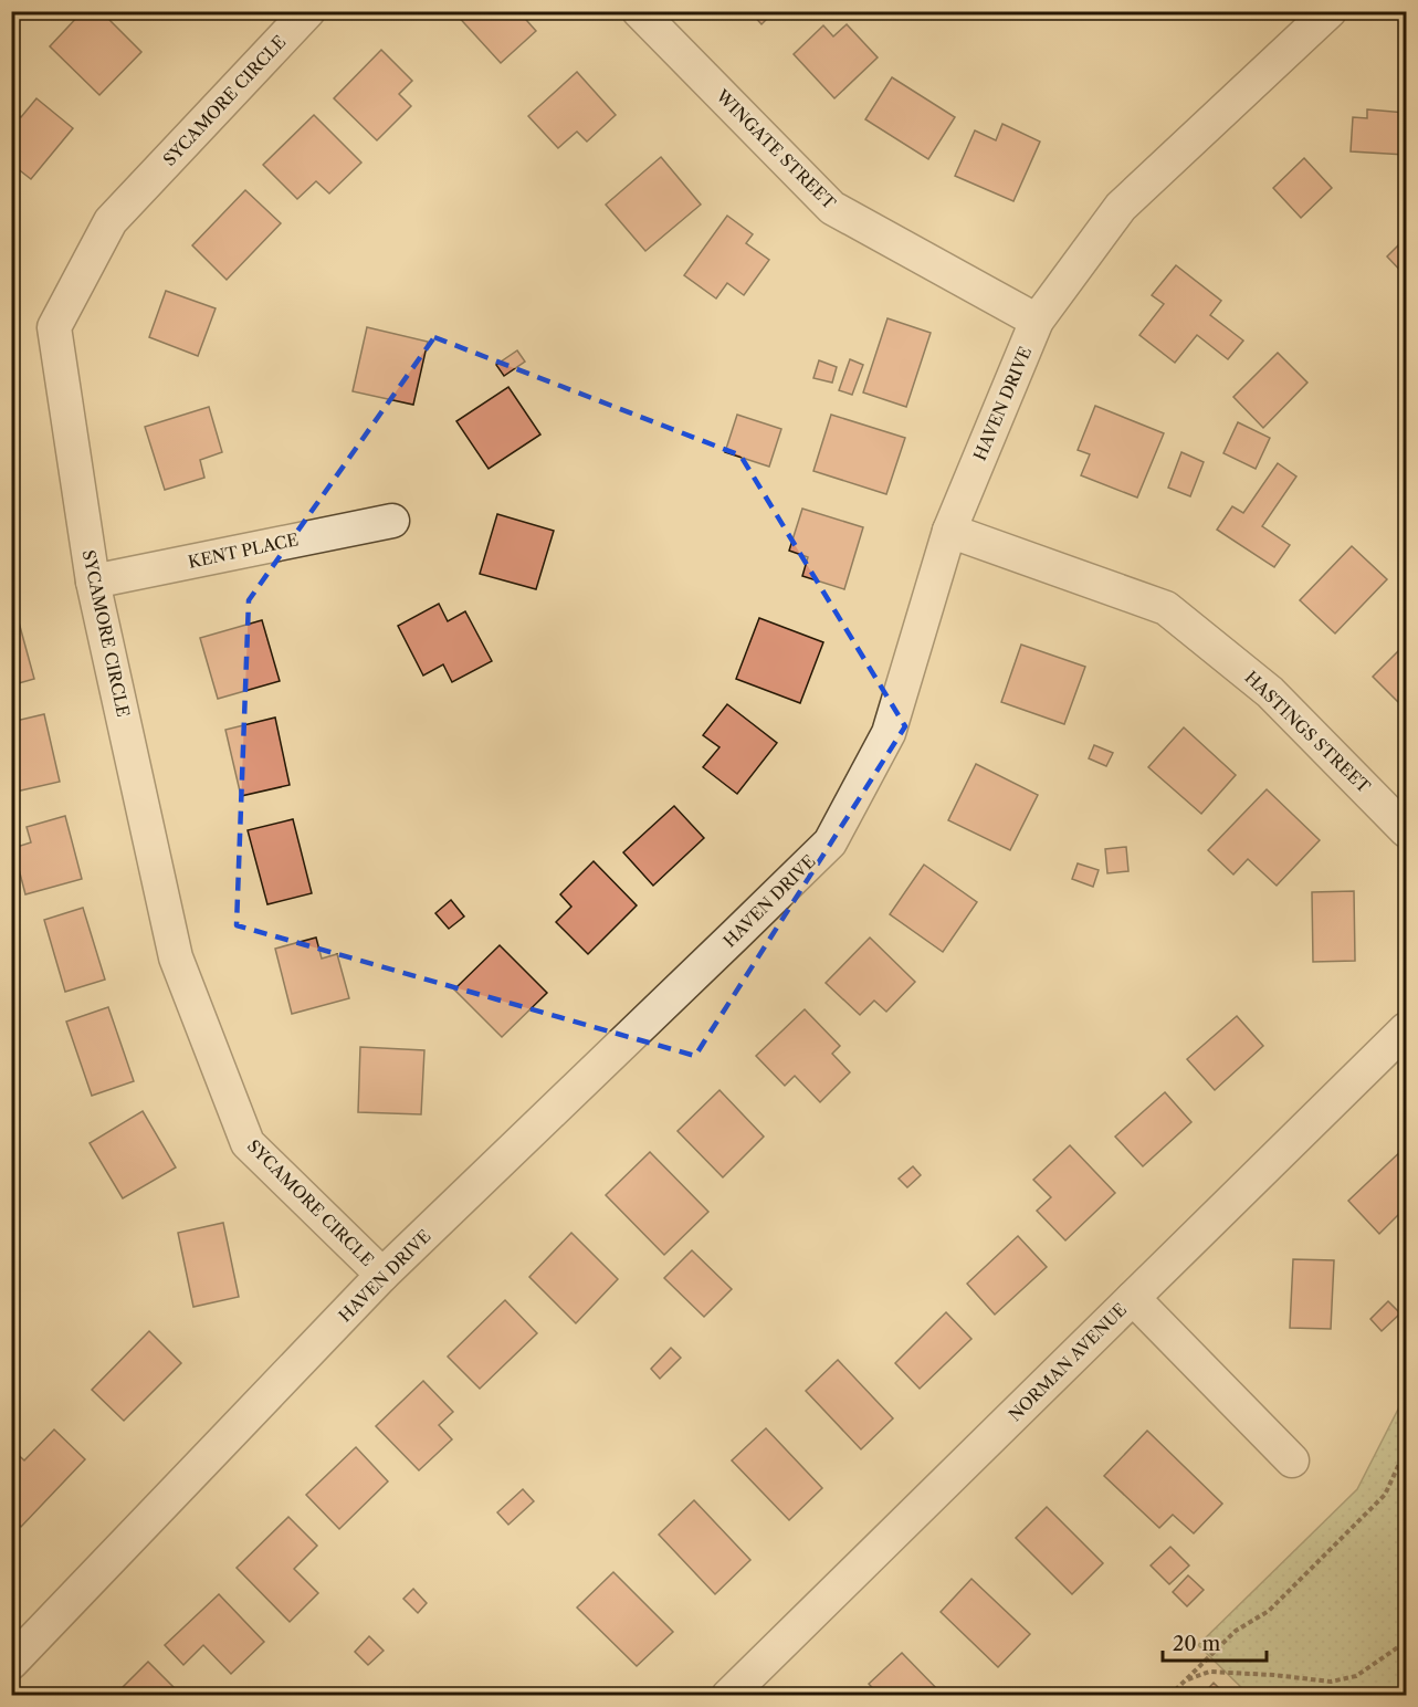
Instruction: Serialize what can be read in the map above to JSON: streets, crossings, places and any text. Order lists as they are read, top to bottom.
{
  "streets": {
    "street": [
      "SYCAMORE CIRCLE",
      "WINGATE STREET",
      "HAVEN DRIVE",
      "KENT PLACE",
      "HASTINGS STREET",
      "NORMAN AVENUE"
    ]
  },
  "crossings": [
    ["SYCAMORE CIRCLE", "HAVEN DRIVE"],
    ["SYCAMORE CIRCLE", "KENT PLACE"],
    ["WINGATE STREET", "HAVEN DRIVE"],
    ["HAVEN DRIVE", "HASTINGS STREET"]
  ],
  "scale_bar": "20 m"
}
